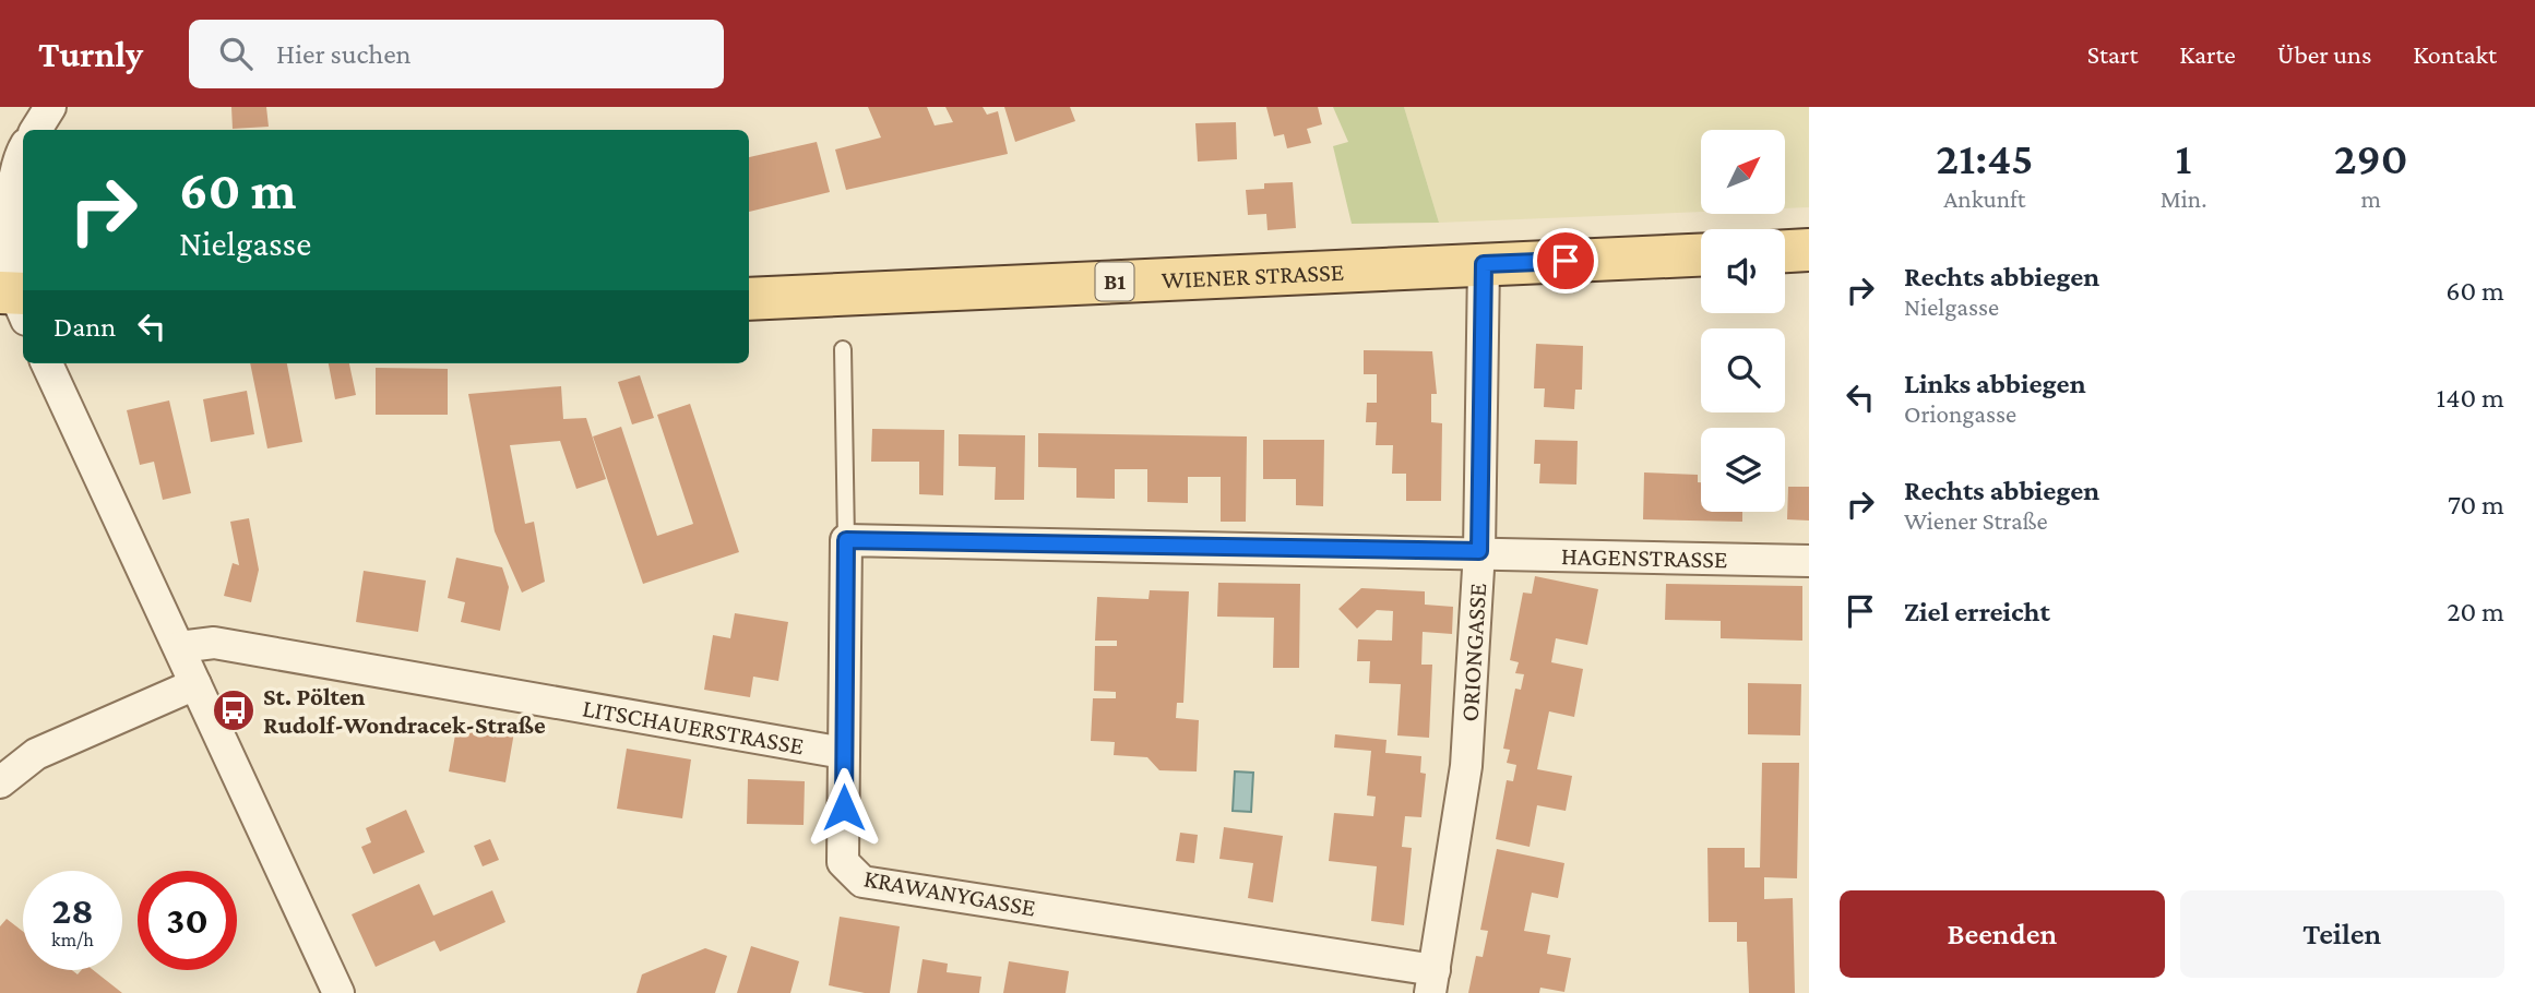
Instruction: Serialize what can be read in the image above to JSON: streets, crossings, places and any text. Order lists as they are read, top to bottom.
{
  "streets": {
    "main road": ["WIENER STRASSE", "B1"],
    "street": [
      "HAGENSTRASSE",
      "ORIONGASSE",
      "LITSCHAUERSTRASSE",
      "KRAWANYGASSE"
    ]
  },
  "crossings": [
    ["WIENER STRASSE", "ORIONGASSE"],
    ["HAGENSTRASSE", "ORIONGASSE"],
    ["HAGENSTRASSE", "KRAWANYGASSE"],
    ["ORIONGASSE", "KRAWANYGASSE"],
    ["LITSCHAUERSTRASSE", "KRAWANYGASSE"]
  ],
  "places": {
    "bus stop": ["St. Pölten Rudolf-Wondracek-Straße"]
  },
  "north": "top right",
  "page": {
    "header": "Turnly",
    "search": "Hier suchen",
    "nav": [
      "Start",
      "Karte",
      "Über uns",
      "Kontakt"
    ],
    "eta": [
      "21:45",
      "Ankunft",
      "1",
      "Min.",
      "290",
      "m"
    ],
    "turn": ["60 m", "Nielgasse"],
    "list": [
      {
        "name": "Rechts abbiegen",
        "note": "Nielgasse",
        "value": "60 m"
      },
      {
        "name": "Links abbiegen",
        "note": "Oriongasse",
        "value": "140 m"
      },
      {
        "name": "Rechts abbiegen",
        "note": "Wiener Straße",
        "value": "70 m"
      },
      {
        "name": "Ziel erreicht",
        "value": "20 m"
      }
    ],
    "then": "Dann",
    "speed": "28 km/h",
    "limit": "30",
    "buttons": ["Beenden", "Teilen"]
  }
}
